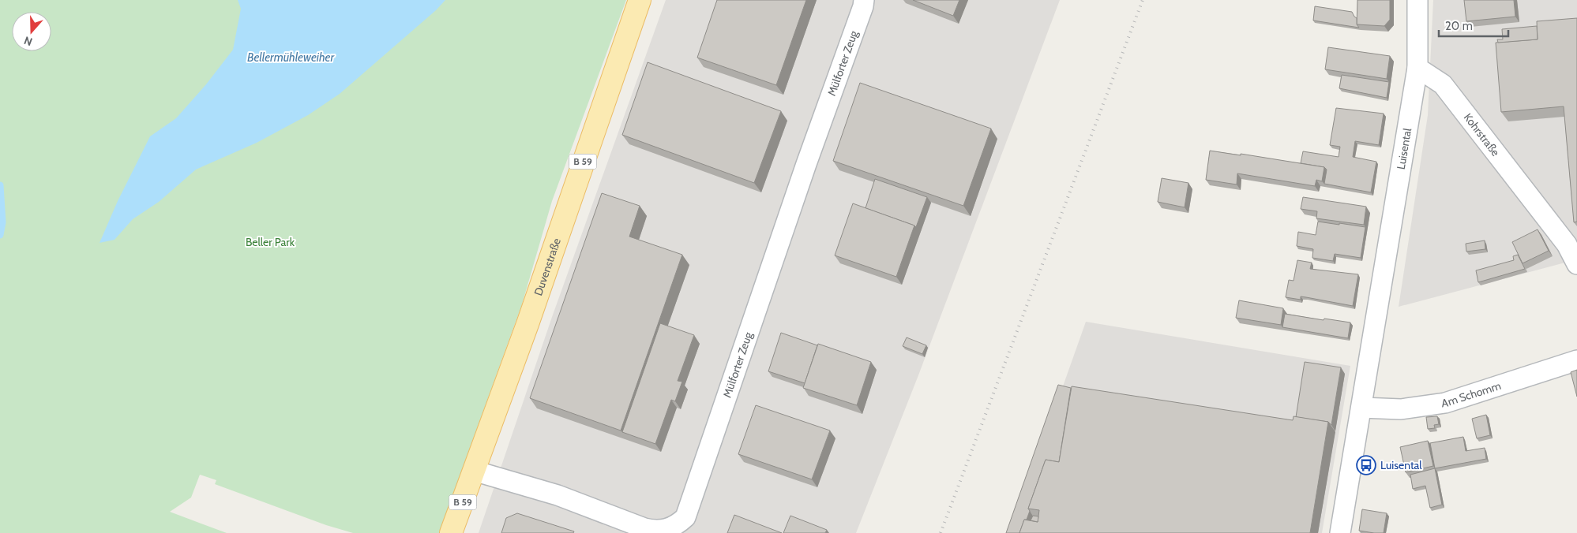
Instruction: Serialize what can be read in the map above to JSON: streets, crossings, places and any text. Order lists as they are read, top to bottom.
{
  "streets": {
    "main road": ["B 59", "Duvenstraße"],
    "street": [
      "Mülforter Zeug",
      "Kohrstraße",
      "Luisental",
      "Am Schomm"
    ]
  },
  "crossings": [
    ["Mülforter Zeug", "Duvenstraße"],
    ["Kohrstraße", "Luisental"],
    ["Luisental", "Am Schomm"]
  ],
  "water": ["Bellermühleweiher"],
  "parks": ["Beller Park"],
  "places": {
    "bus stop": ["Luisental"]
  },
  "scale_bar": "20 m",
  "north": "bottom"
}
